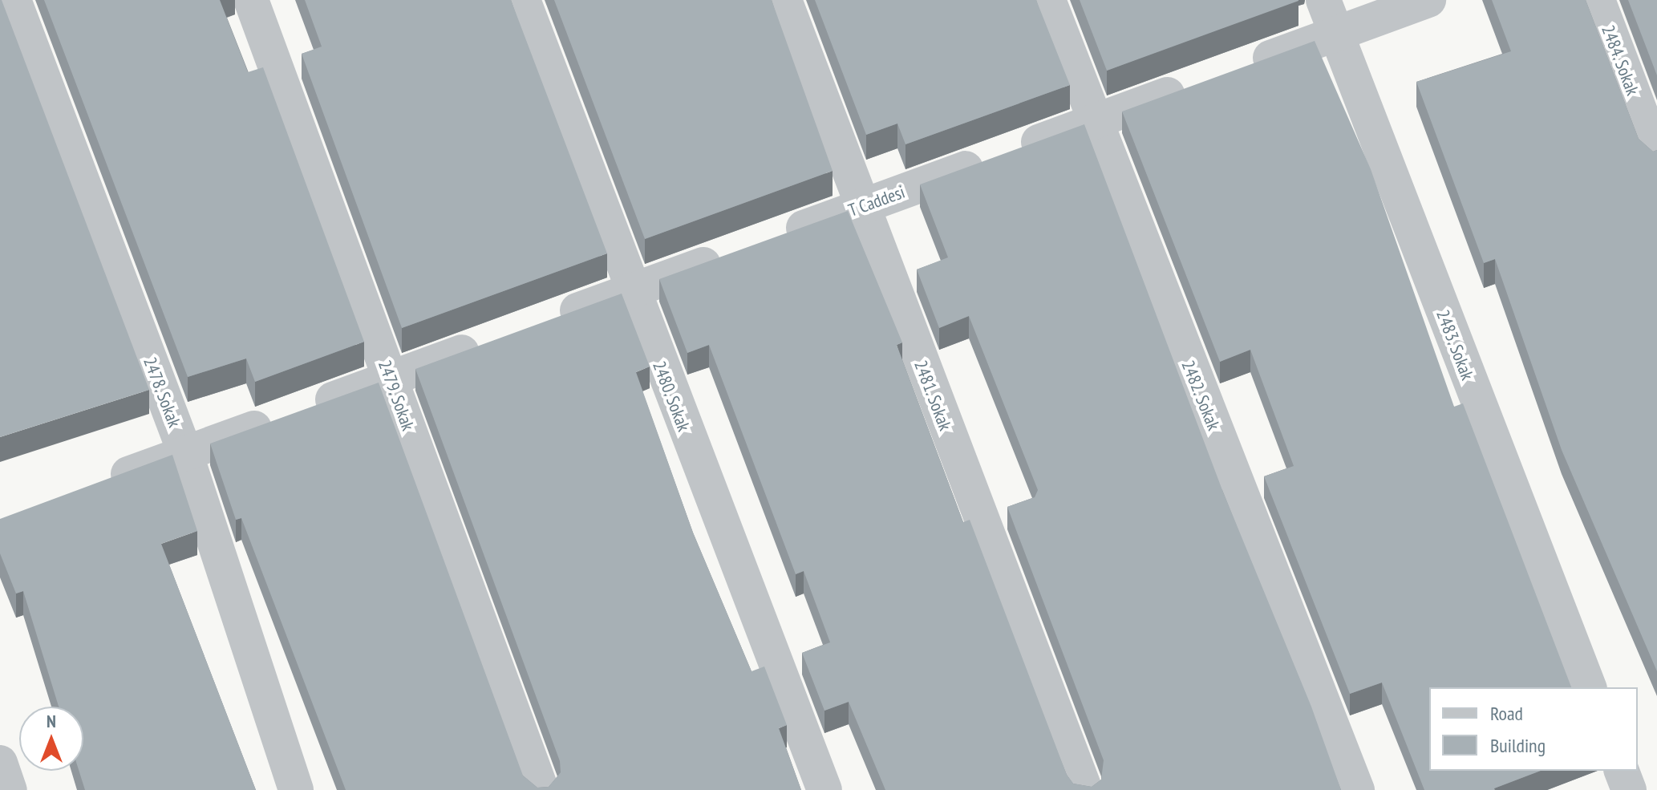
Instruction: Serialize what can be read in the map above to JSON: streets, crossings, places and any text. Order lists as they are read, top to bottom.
{
  "streets": {
    "street": [
      "2484. Sokak",
      "T Caddesi",
      "2483. Sokak",
      "2478. Sokak",
      "2479. Sokak",
      "2481. Sokak",
      "2482. Sokak",
      "2480. Sokak"
    ]
  },
  "crossings": [
    ["T Caddesi", "2481. Sokak"],
    ["T Caddesi", "2482. Sokak"]
  ],
  "legend": ["Road", "Building"],
  "north": "top"
}
